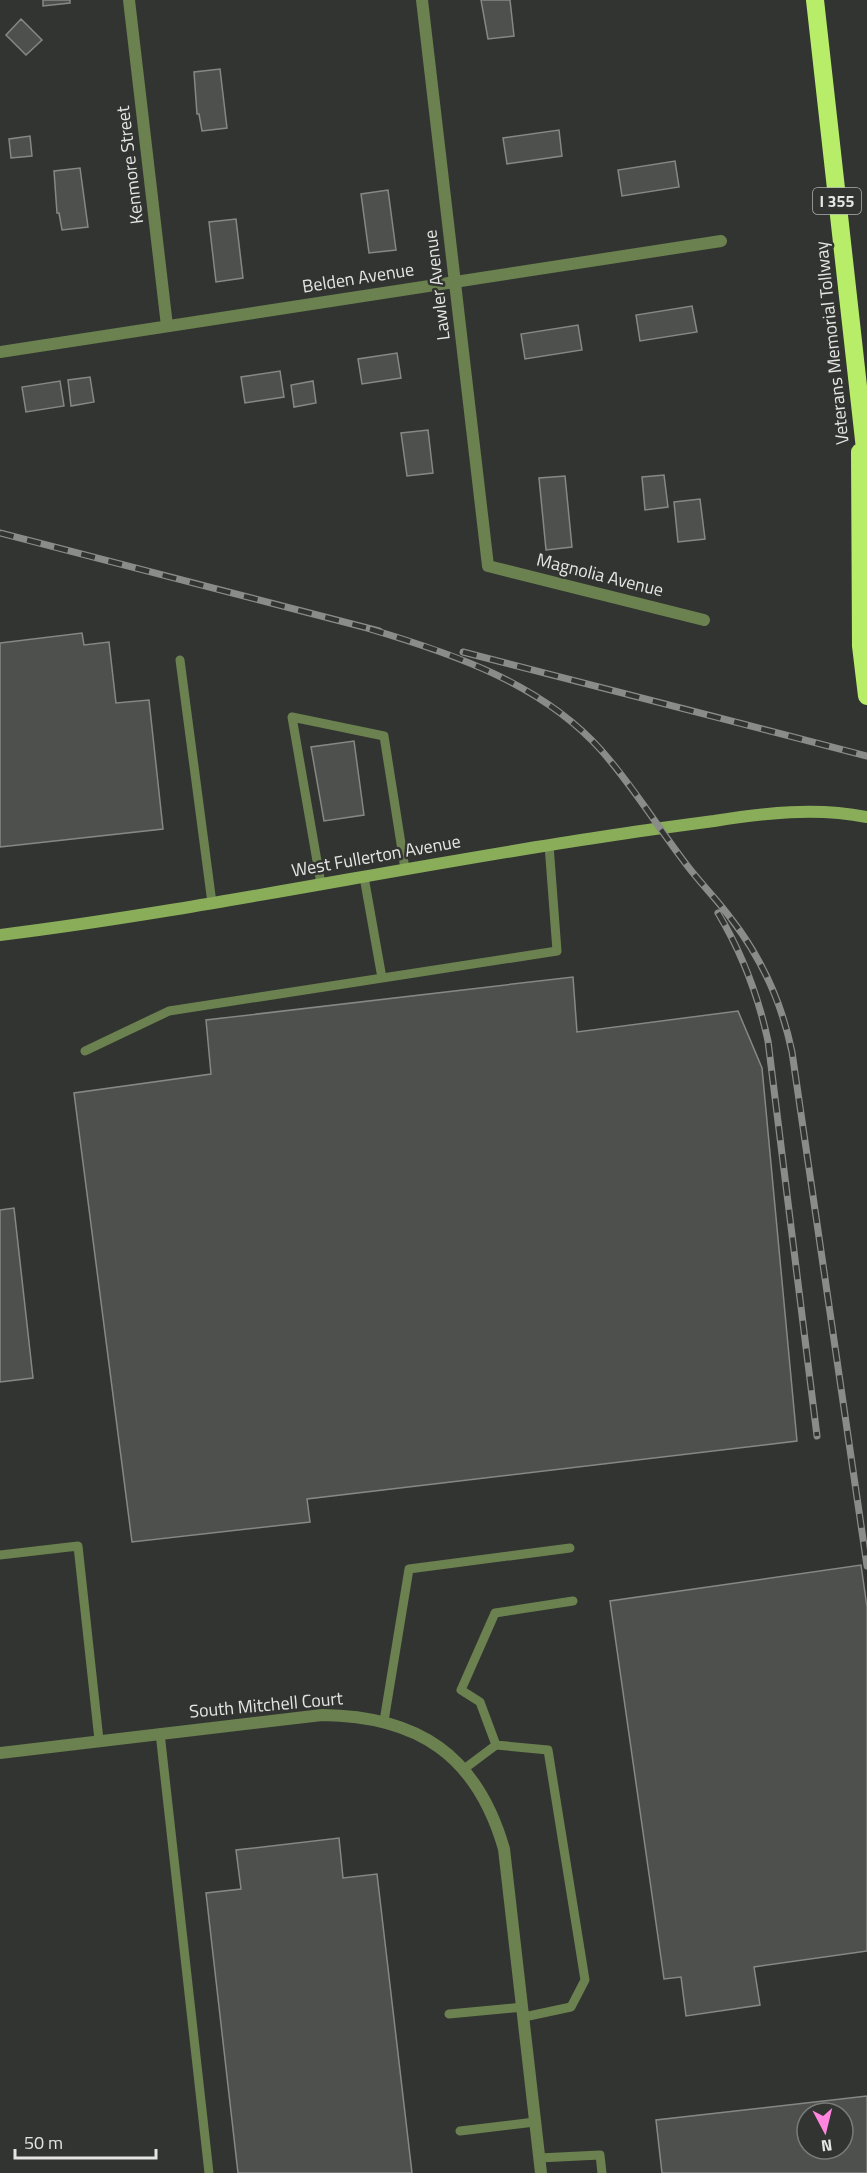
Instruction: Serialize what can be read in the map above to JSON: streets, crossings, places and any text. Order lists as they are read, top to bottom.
{
  "streets": {
    "highway": ["I 355", "Veterans Memorial Tollway"],
    "street": [
      "Kenmore Street",
      "Belden Avenue",
      "Lawler Avenue",
      "Magnolia Avenue",
      "West Fullerton Avenue",
      "South Mitchell Court"
    ]
  },
  "crossings": [
    ["Kenmore Street", "Belden Avenue"],
    ["Belden Avenue", "Lawler Avenue"],
    ["Lawler Avenue", "Magnolia Avenue"]
  ],
  "scale_bar": "50 m",
  "north": "bottom"
}
